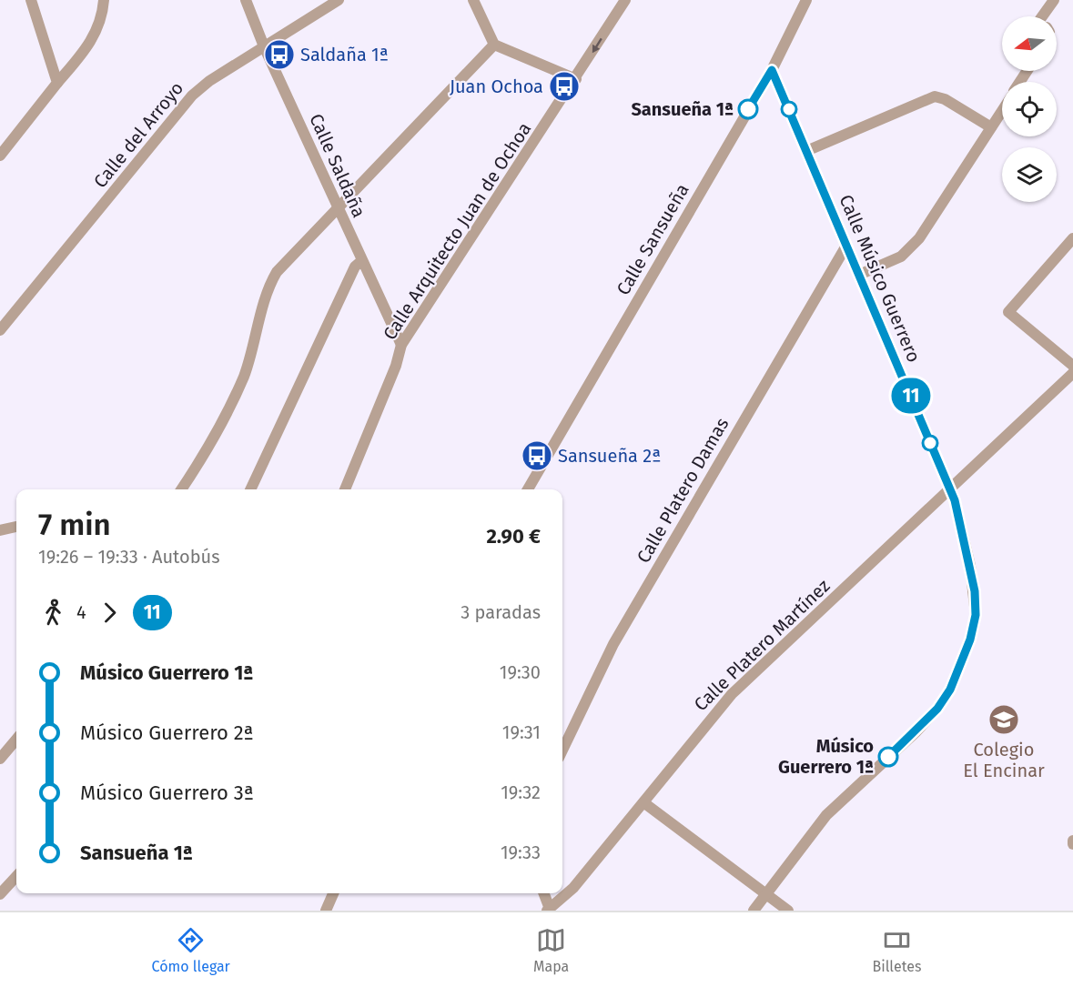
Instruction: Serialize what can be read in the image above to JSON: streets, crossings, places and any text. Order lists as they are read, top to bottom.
{
  "streets": {
    "street": [
      "Calle del Arroyo",
      "Calle Saldaña",
      "Calle Arquitecto Juan de Ochoa",
      "Calle Sansueña",
      "Calle Músico Guerrero",
      "Calle Platero Damas",
      "Calle Platero Martínez"
    ]
  },
  "crossings": [
    ["Calle del Arroyo", "Calle Saldaña"],
    ["Calle Saldaña", "Calle Arquitecto Juan de Ochoa"],
    ["Calle Sansueña", "Calle Músico Guerrero"],
    ["Calle Músico Guerrero", "Calle Platero Damas"],
    ["Calle Músico Guerrero", "Calle Platero Martínez"]
  ],
  "places": {
    "bus stop": ["Saldaña 1ª", "Juan Ochoa", "Sansueña 2ª"],
    "other": ["Sansueña 1ª", "Músico Guerrero 1ª"],
    "school or university": ["Colegio El Encinar"]
  },
  "lines": ["bus line 11"],
  "north": "left",
  "page": {
    "on_map": "11",
    "heading": ["7 min", "19:26 – 19:33 · Autobús", "2.90 €"],
    "legs": ["4", "11", "3 paradas"],
    "list": [
      {
        "name": "Músico Guerrero 1ª",
        "value": "19:30"
      },
      {
        "name": "Músico Guerrero 2ª",
        "value": "19:31"
      },
      {
        "name": "Músico Guerrero 3ª",
        "value": "19:32"
      },
      {
        "name": "Sansueña 1ª",
        "value": "19:33"
      }
    ],
    "tabs": ["Cómo llegar", "Mapa", "Billetes"]
  }
}
